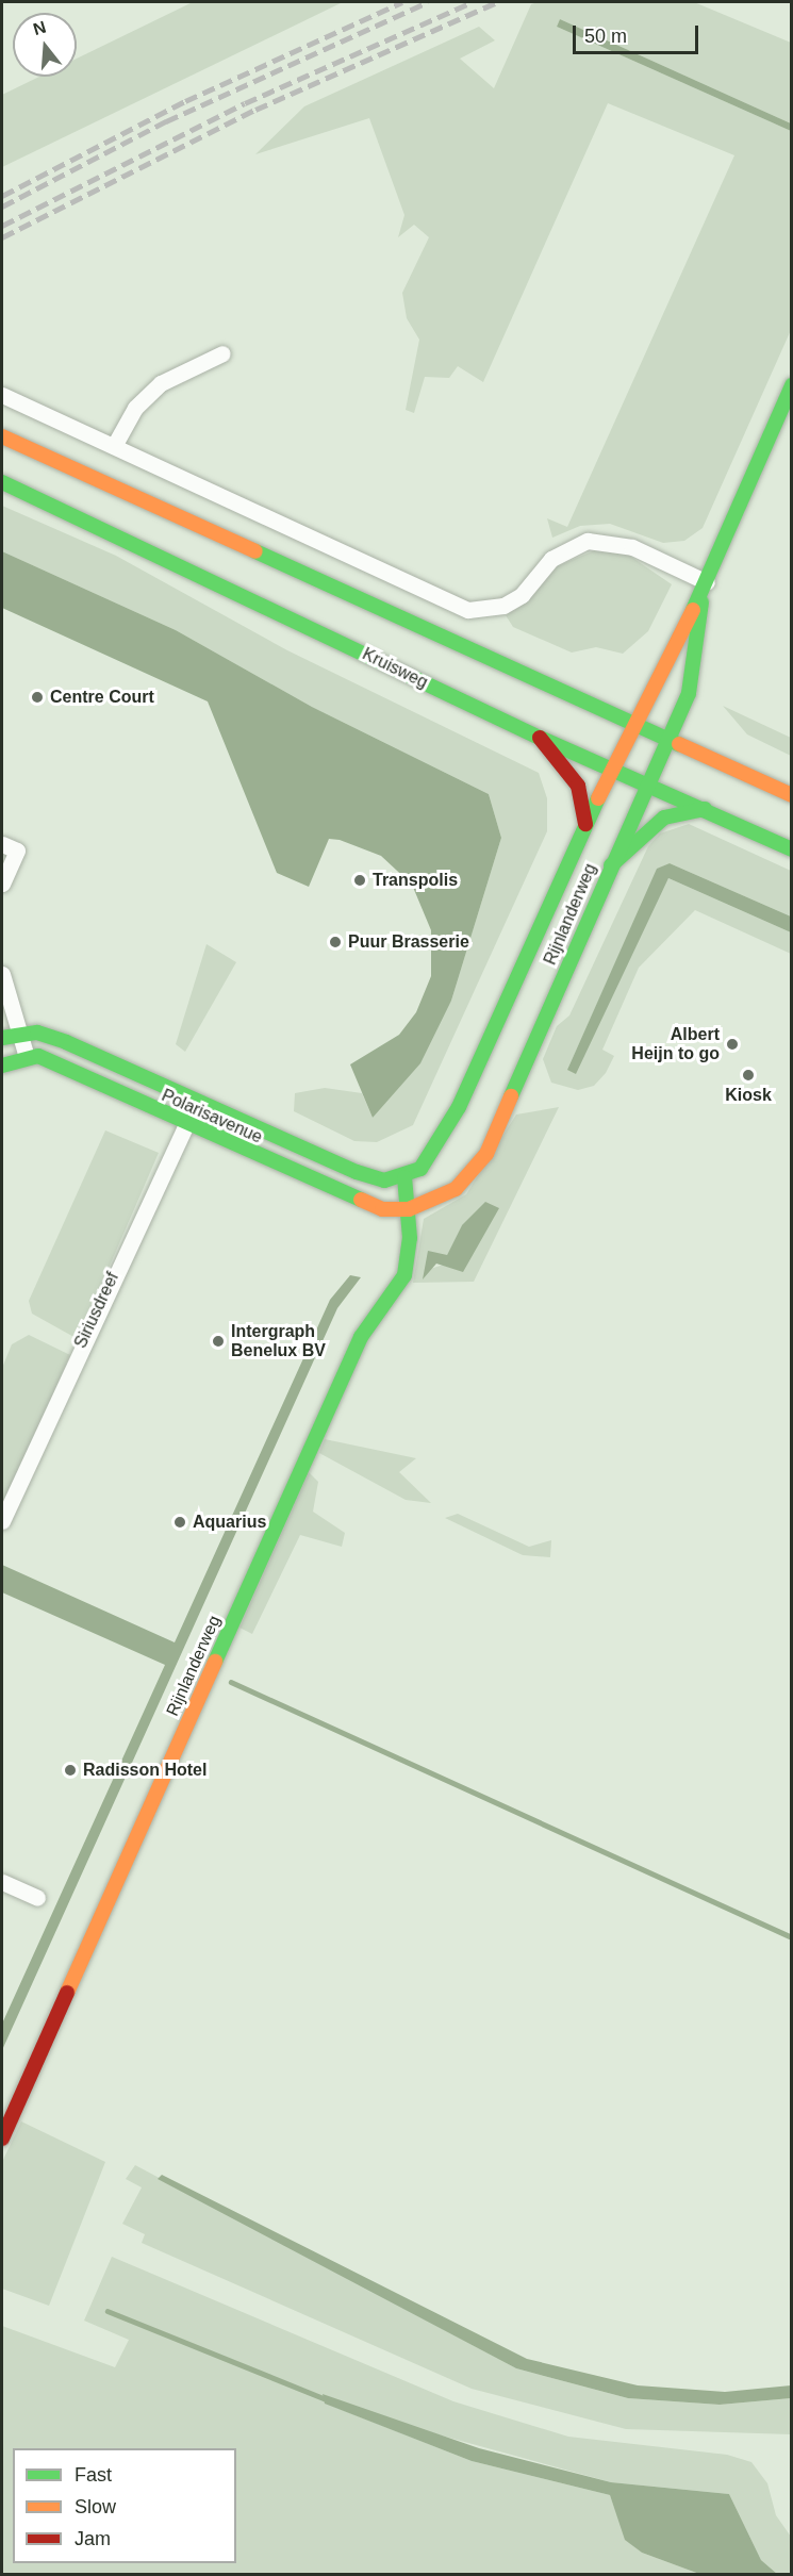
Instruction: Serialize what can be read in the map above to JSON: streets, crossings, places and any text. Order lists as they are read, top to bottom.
{
  "streets": {
    "main road": ["Kruisweg", "Rijnlanderweg", "Polarisavenue"],
    "street": ["Siriusdreef"]
  },
  "crossings": [
    ["Kruisweg", "Rijnlanderweg"],
    ["Rijnlanderweg", "Polarisavenue"],
    ["Polarisavenue", "Siriusdreef"]
  ],
  "places": [
    "Centre Court",
    "Transpolis",
    "Puur Brasserie",
    "Albert Heijn to go",
    "Kiosk",
    "Intergraph Benelux BV",
    "Aquarius",
    "Radisson Hotel"
  ],
  "legend": ["Fast", "Slow", "Jam"],
  "scale_bar": "50 m",
  "north": "top"
}
